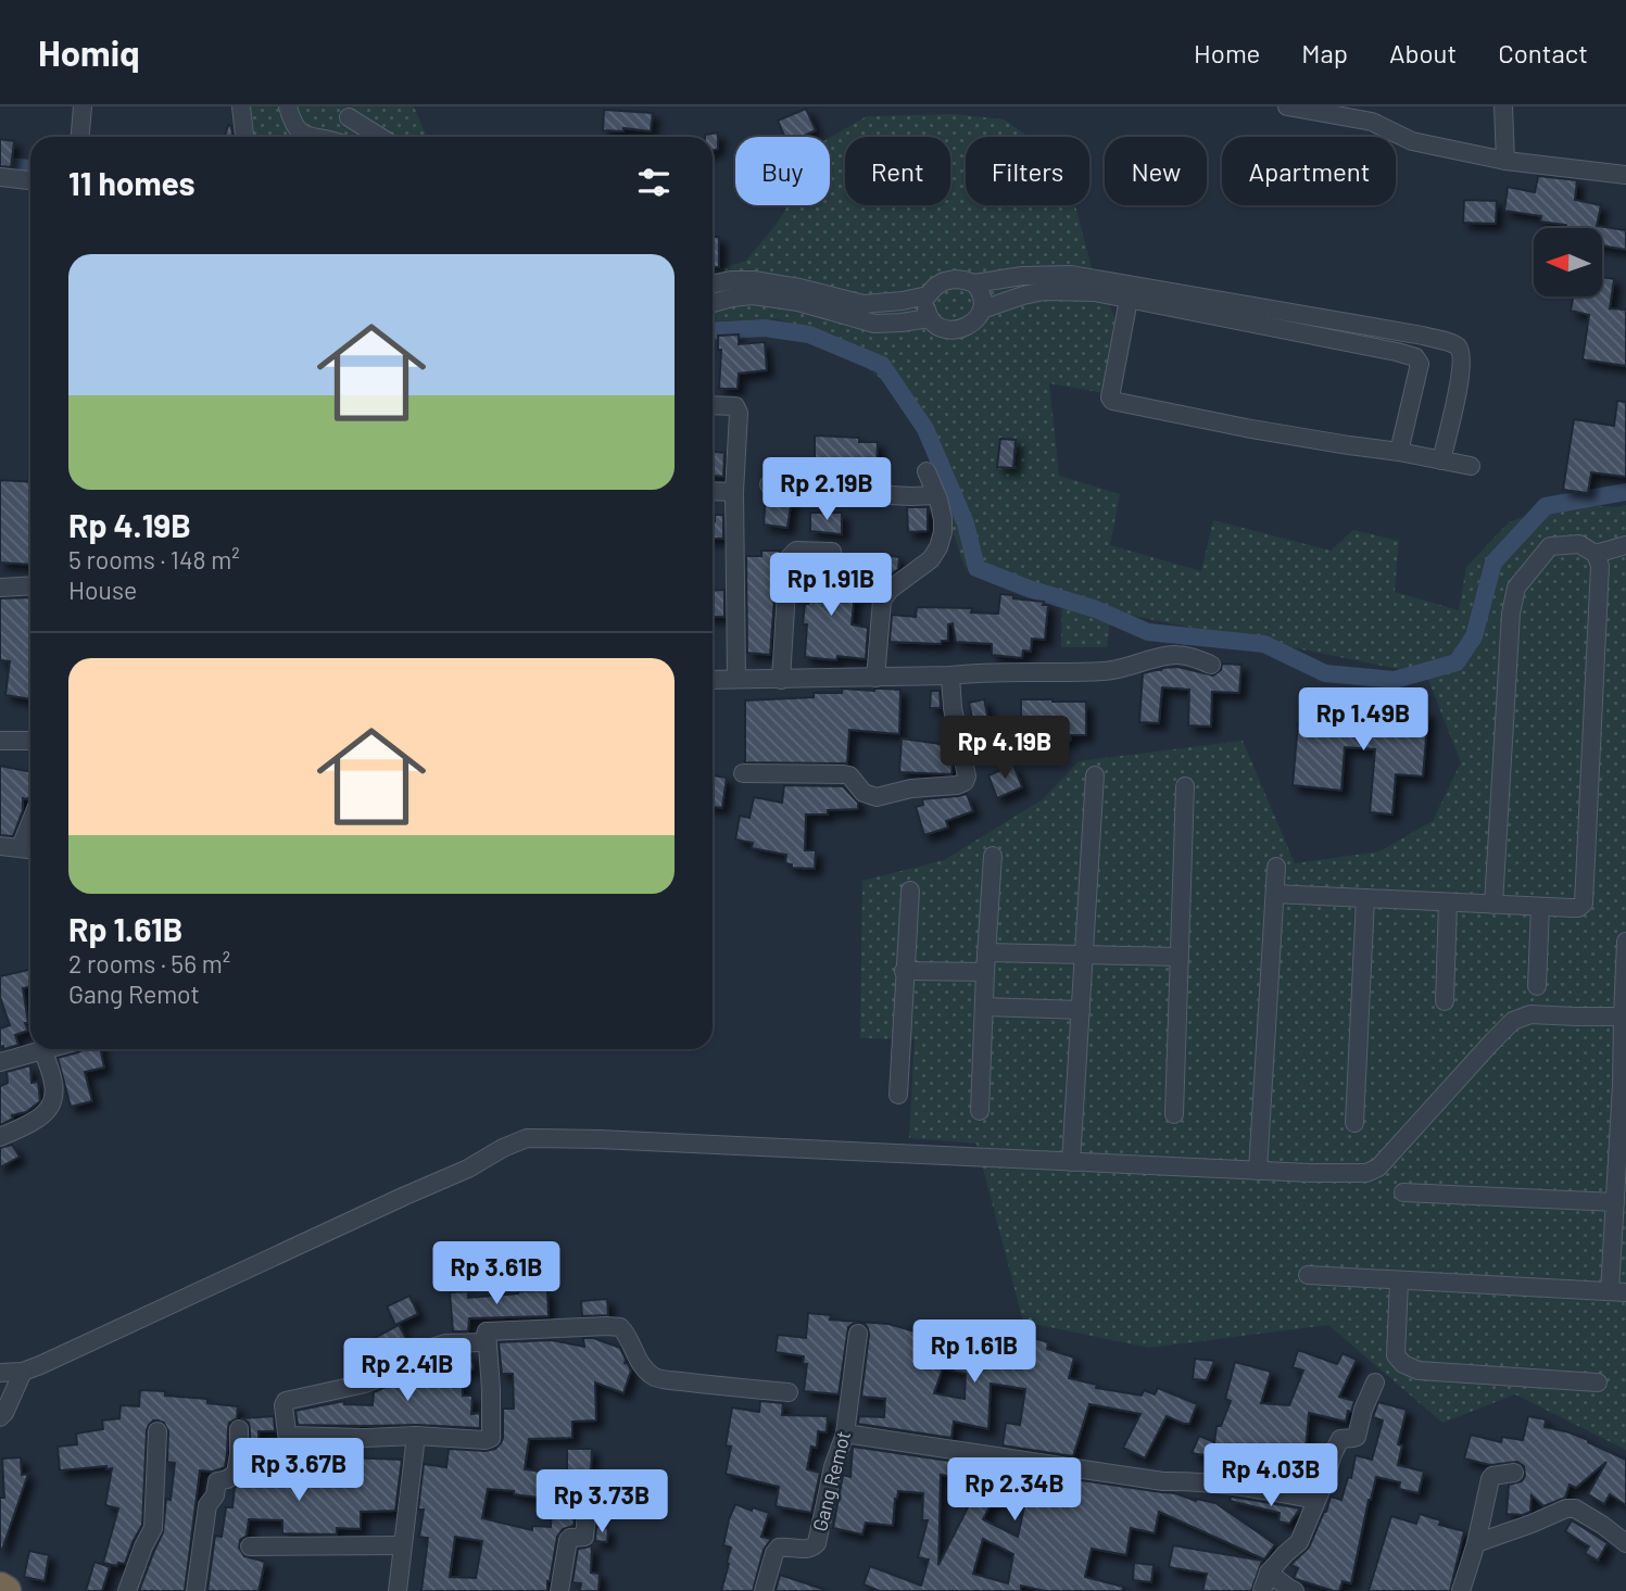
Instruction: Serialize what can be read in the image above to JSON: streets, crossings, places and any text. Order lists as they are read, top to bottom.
{
  "streets": {
    "street": ["Gang Remot"]
  },
  "north": "left",
  "page": {
    "header": "Homiq",
    "nav": [
      "Home",
      "Map",
      "About",
      "Contact"
    ],
    "chip": [
      "Buy",
      "Rent",
      "Filters",
      "New",
      "Apartment"
    ],
    "heading": "11 homes",
    "list": [
      {
        "name": "Rp 4.19B",
        "note": "5 rooms · 148 m² · House"
      },
      {
        "name": "Rp 1.61B",
        "note": "2 rooms · 56 m² · Gang Remot"
      }
    ],
    "price": [
      "Rp 2.19B",
      "Rp 1.91B",
      "Rp 1.49B",
      "Rp 4.19B",
      "Rp 3.61B",
      "Rp 1.61B",
      "Rp 2.41B",
      "Rp 3.67B",
      "Rp 4.03B",
      "Rp 2.34B",
      "Rp 3.73B"
    ]
  }
}
